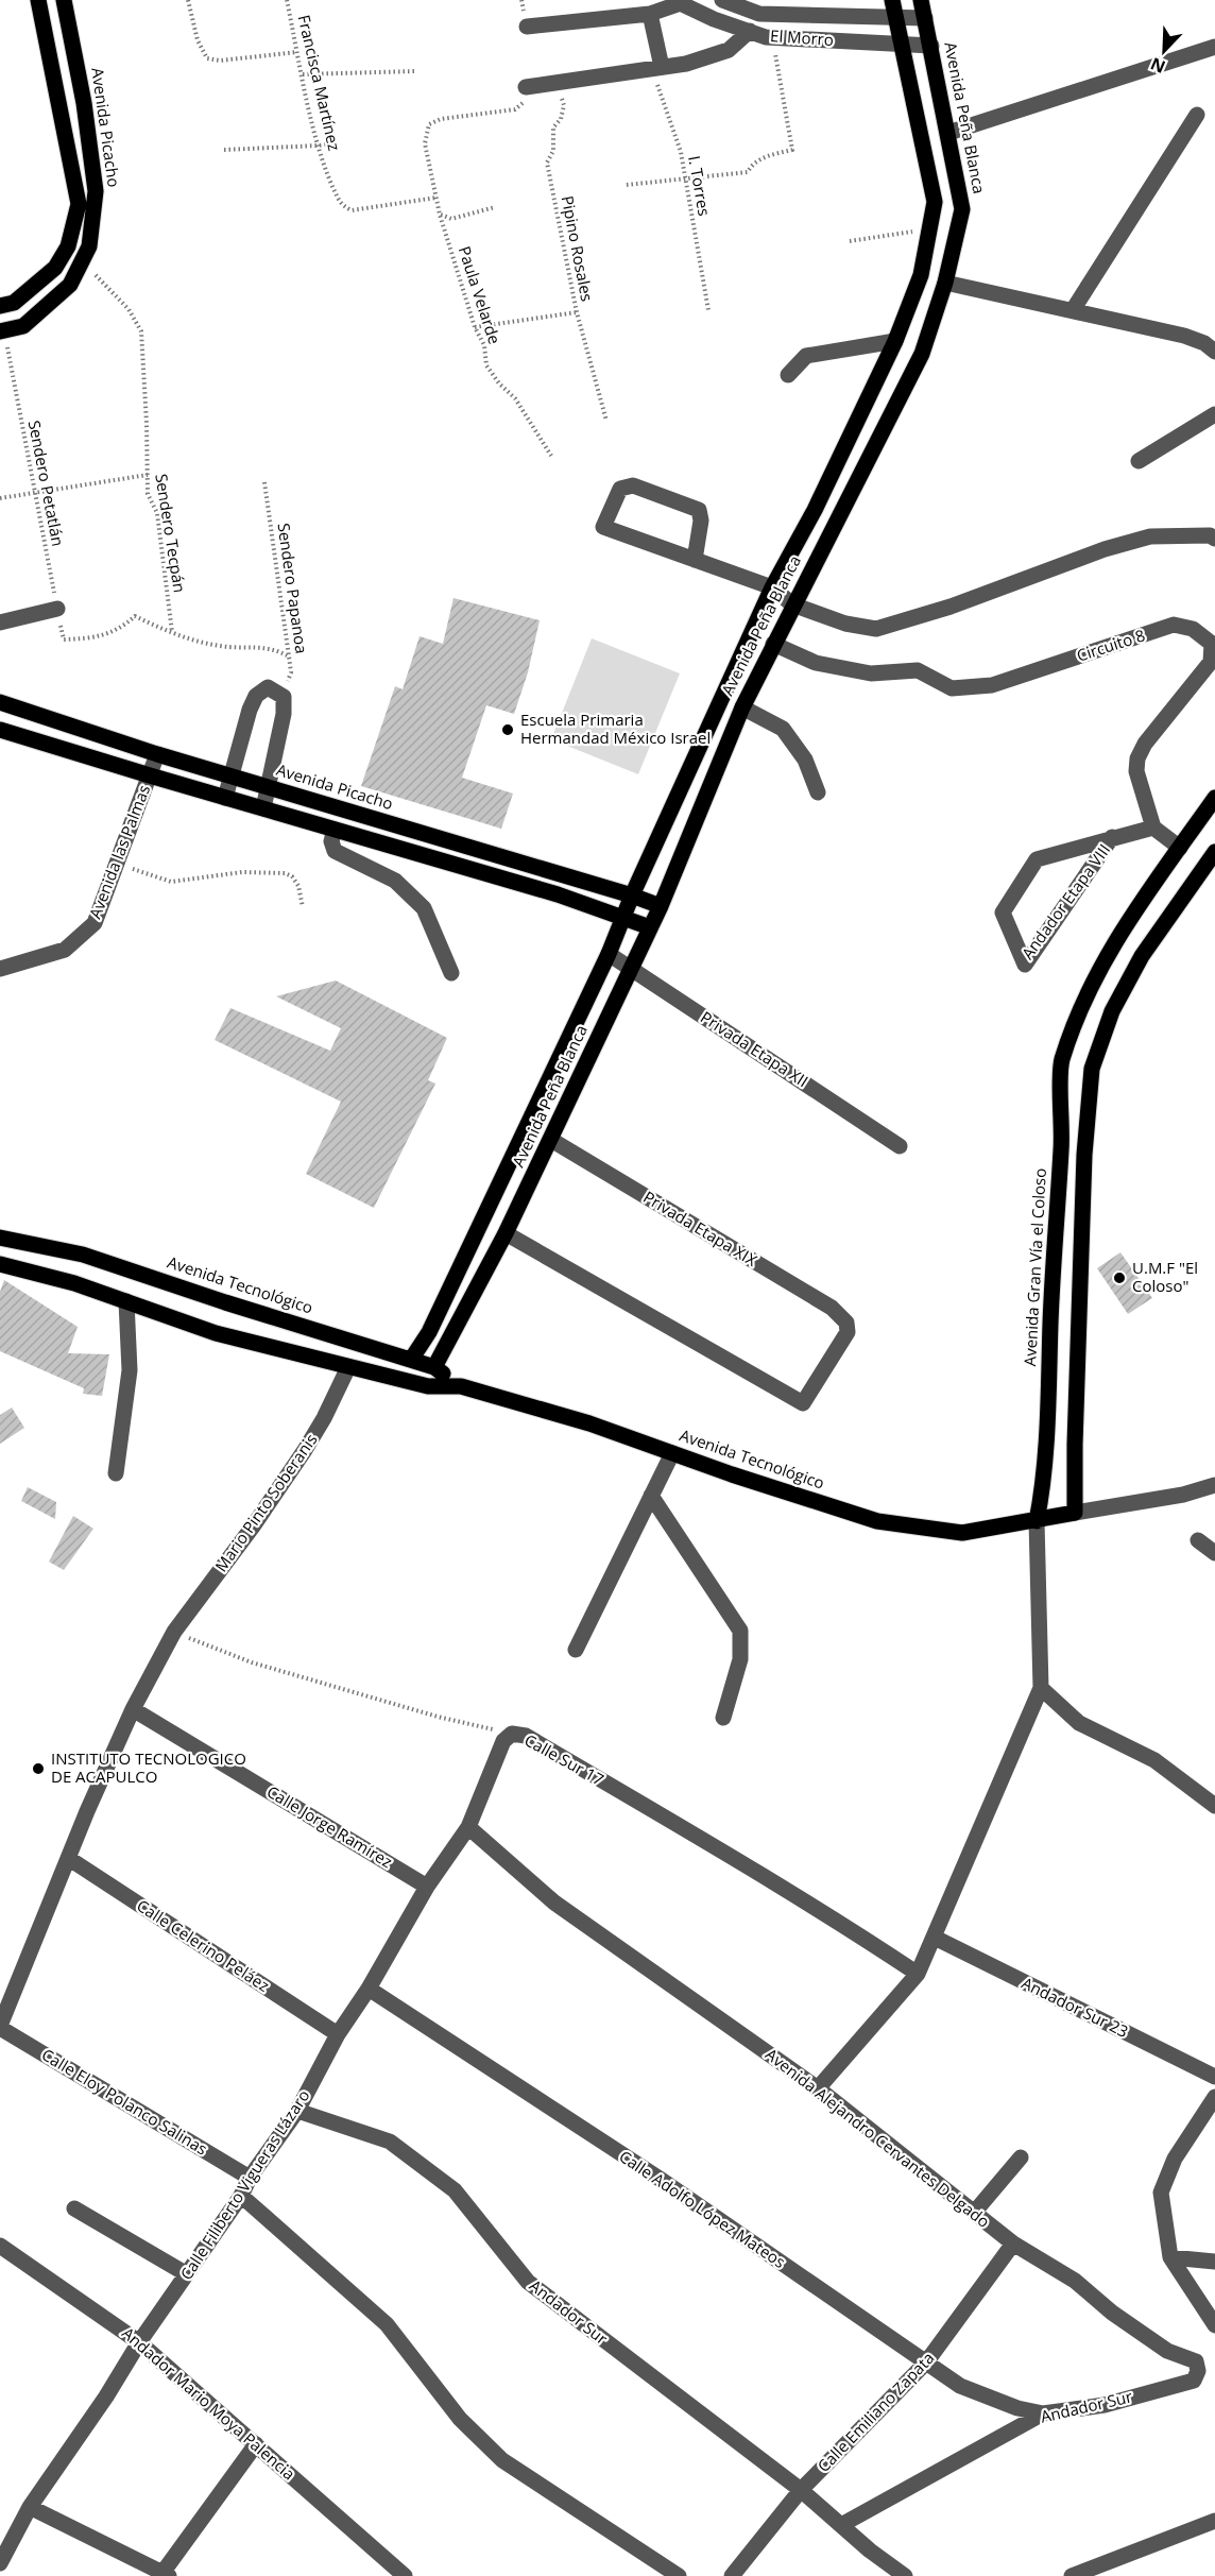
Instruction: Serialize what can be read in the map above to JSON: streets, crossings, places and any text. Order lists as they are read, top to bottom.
{
  "streets": {
    "main road": [
      "Avenida Peña Blanca",
      "Avenida Picacho",
      "Avenida Gran Vía el Coloso",
      "Avenida Tecnológico"
    ],
    "street": [
      "El Morro",
      "Circuito 8",
      "Avenida las Palmas",
      "Andador Etapa VIII",
      "Privada Etapa XII",
      "Privada Etapa XIX",
      "Mario Pinto Soberanis",
      "Calle Sur 17",
      "Calle Jorge Ramírez",
      "Calle Celerino Peláez",
      "Andador Sur 23",
      "Calle Eloy Polanco Salinas",
      "Avenida Alejandro Cervantes Delgado",
      "Calle Filiberto Vigueras Lázaro",
      "Calle Adolfo López Mateos",
      "Andador Sur",
      "Andador Mario Moya Palencia",
      "Calle Emiliano Zapata"
    ],
    "path": [
      "Francisca Martínez",
      "I. Torres",
      "Pipino Rosales",
      "Paula Velarde",
      "Sendero Petatlán",
      "Sendero Tecpán",
      "Sendero Papanoa"
    ]
  },
  "crossings": [
    ["El Morro", "Avenida Peña Blanca"],
    ["Francisca Martínez", "Paula Velarde"],
    ["Avenida Peña Blanca", "Avenida Picacho"],
    ["Avenida Peña Blanca", "Circuito 8"],
    ["Avenida Peña Blanca", "Privada Etapa XII"],
    ["Avenida Peña Blanca", "Privada Etapa XIX"],
    ["Avenida Peña Blanca", "Avenida Tecnológico"],
    ["Avenida Picacho", "Sendero Petatlán"],
    ["Avenida Picacho", "Sendero Tecpán"],
    ["Avenida Picacho", "Avenida las Palmas"],
    ["Sendero Petatlán", "Sendero Tecpán"],
    ["Circuito 8", "Andador Etapa VIII"],
    ["Avenida Gran Vía el Coloso", "Avenida Tecnológico"],
    ["Avenida Gran Vía el Coloso", "Calle Sur 17"],
    ["Avenida Gran Vía el Coloso", "Andador Sur 23"],
    ["Avenida Gran Vía el Coloso", "Avenida Alejandro Cervantes Delgado"],
    ["Avenida Tecnológico", "Mario Pinto Soberanis"],
    ["Mario Pinto Soberanis", "Calle Sur 17"],
    ["Mario Pinto Soberanis", "Calle Jorge Ramírez"],
    ["Mario Pinto Soberanis", "Calle Celerino Peláez"],
    ["Mario Pinto Soberanis", "Calle Eloy Polanco Salinas"],
    ["Calle Sur 17", "Calle Filiberto Vigueras Lázaro"],
    ["Calle Jorge Ramírez", "Calle Filiberto Vigueras Lázaro"],
    ["Calle Celerino Peláez", "Calle Filiberto Vigueras Lázaro"],
    ["Calle Eloy Polanco Salinas", "Calle Filiberto Vigueras Lázaro"],
    ["Avenida Alejandro Cervantes Delgado", "Calle Filiberto Vigueras Lázaro"],
    ["Avenida Alejandro Cervantes Delgado", "Andador Sur"],
    ["Avenida Alejandro Cervantes Delgado", "Calle Emiliano Zapata"],
    ["Calle Filiberto Vigueras Lázaro", "Calle Adolfo López Mateos"],
    ["Calle Filiberto Vigueras Lázaro", "Andador Sur"],
    ["Calle Filiberto Vigueras Lázaro", "Andador Mario Moya Palencia"],
    ["Calle Adolfo López Mateos", "Andador Sur"],
    ["Calle Adolfo López Mateos", "Calle Emiliano Zapata"],
    ["Andador Sur", "Calle Emiliano Zapata"]
  ],
  "places": ["Escuela Primaria Hermandad México Israel", "U.M.F \"El Coloso\"", "INSTITUTO TECNOLOGICO DE ACAPULCO"],
  "north": "bottom left"
}
